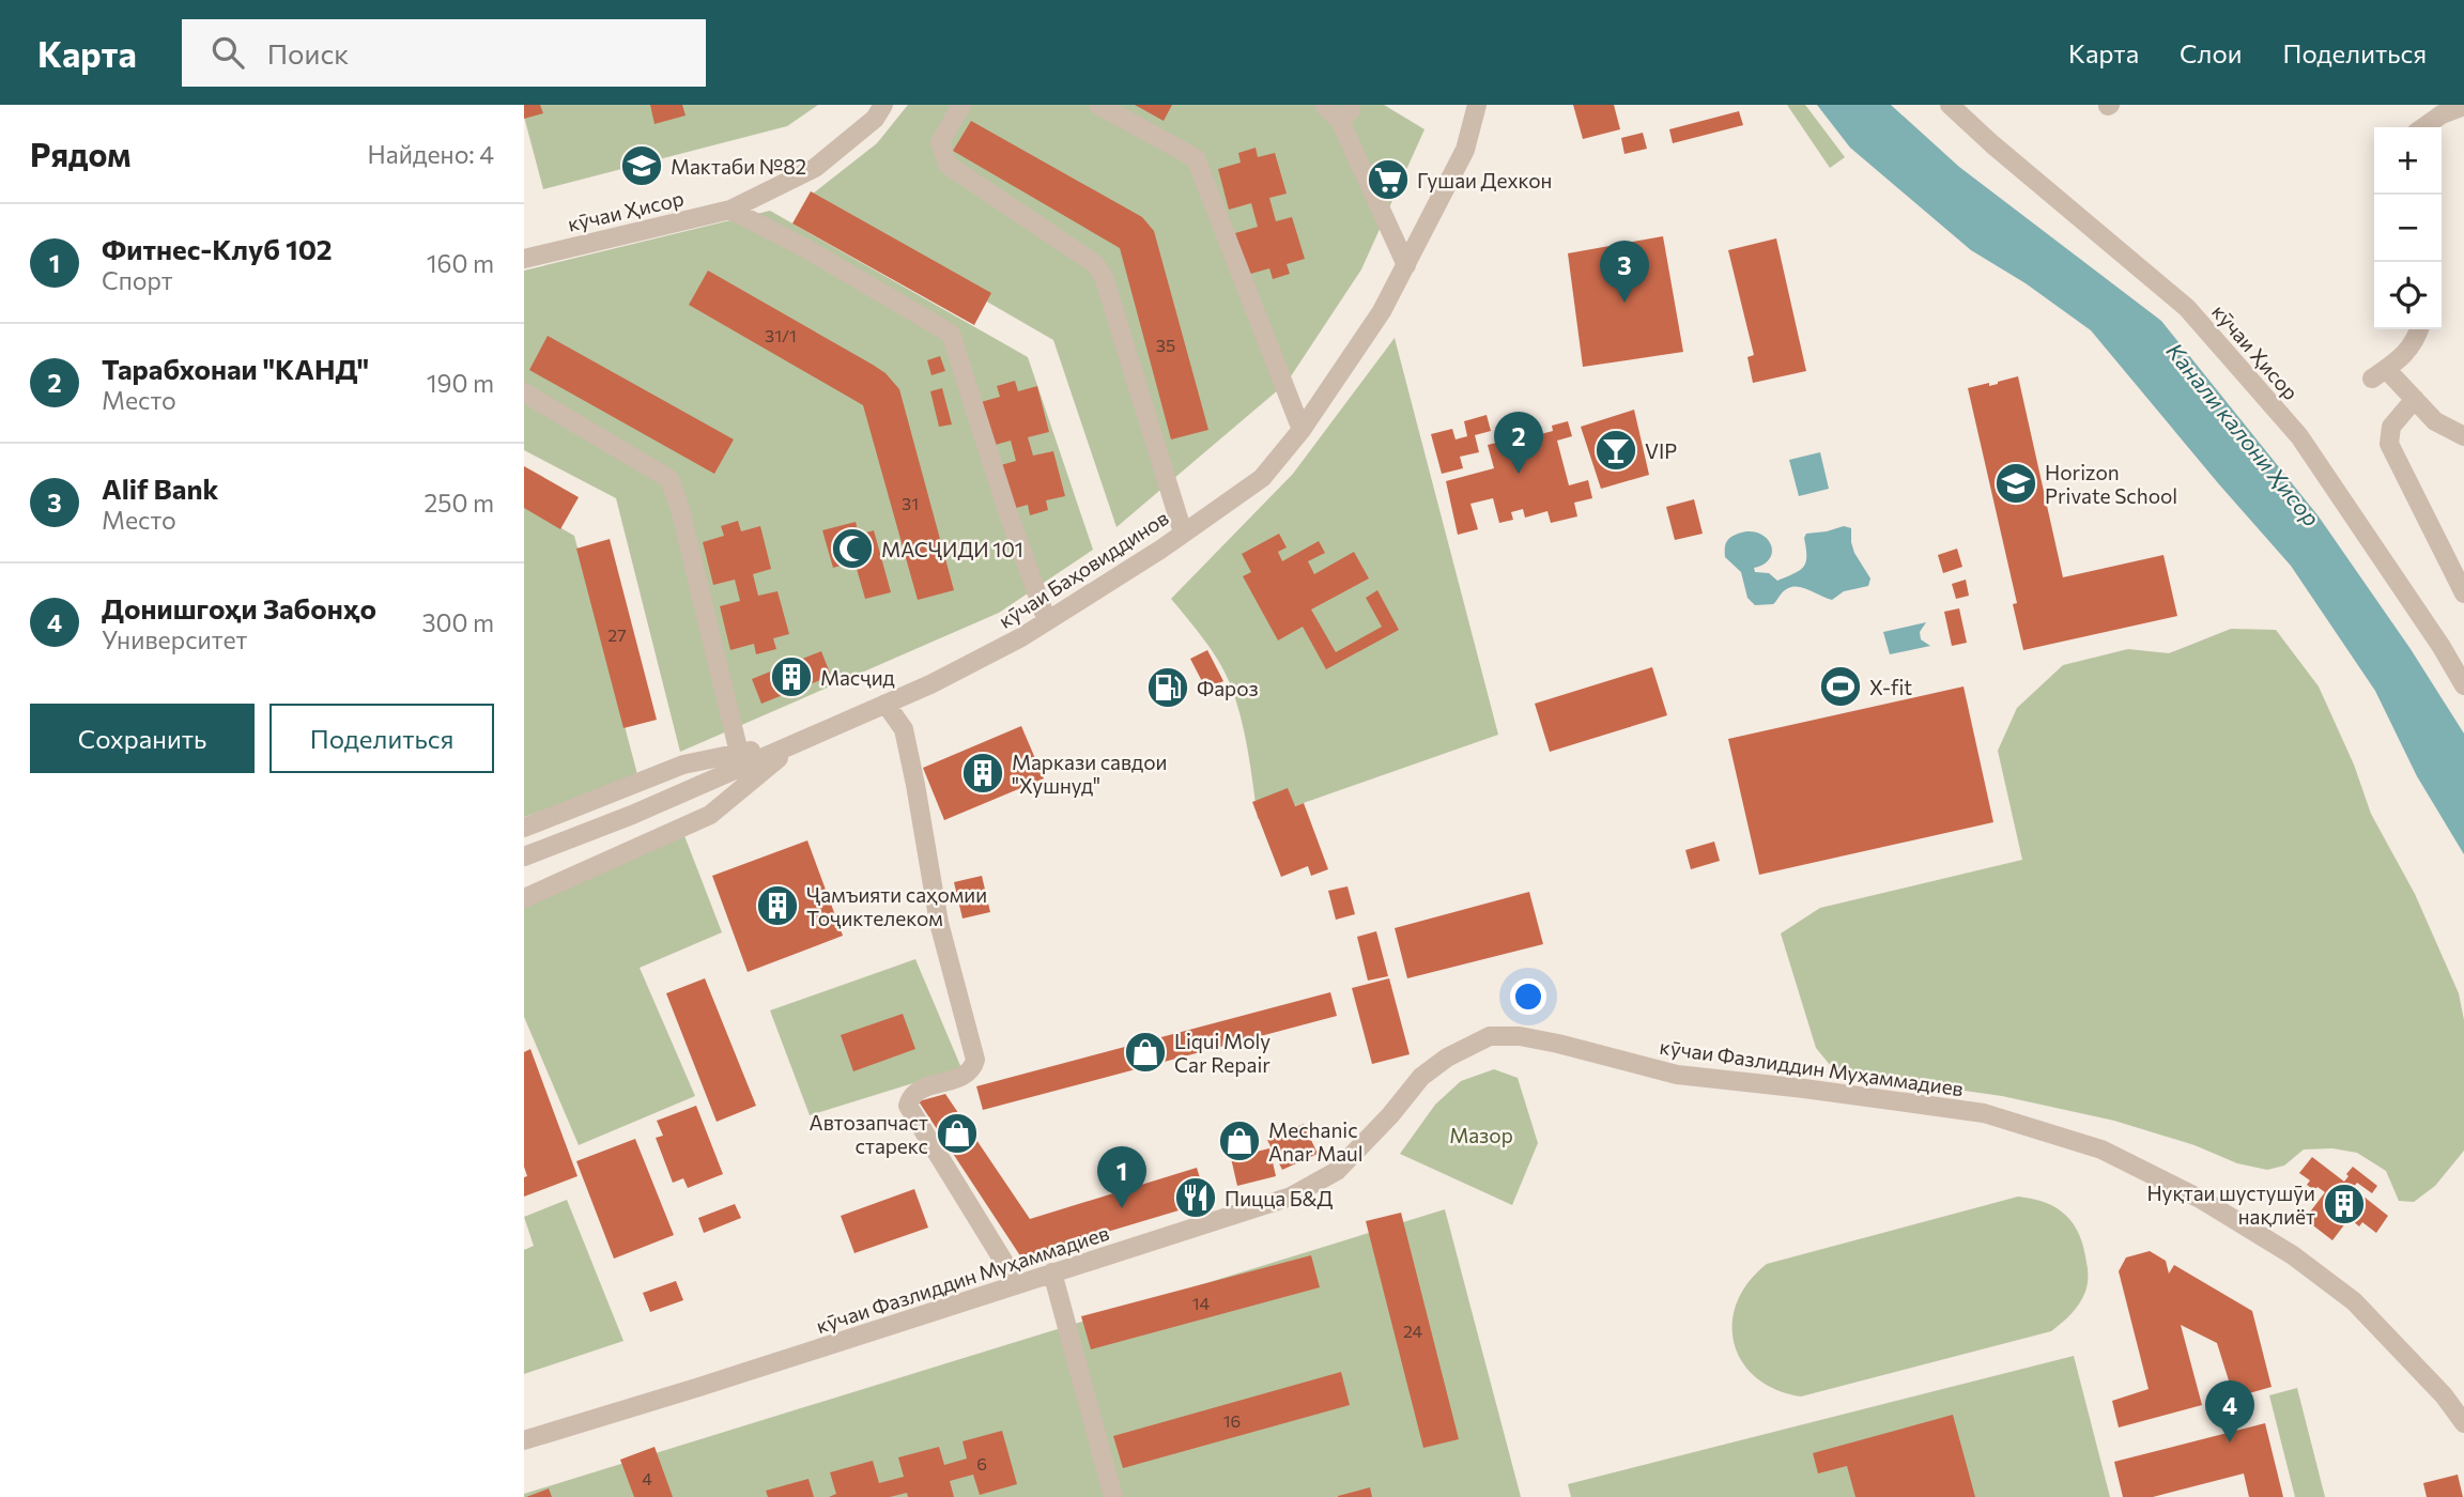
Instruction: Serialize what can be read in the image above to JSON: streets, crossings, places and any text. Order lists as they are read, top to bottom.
{
  "streets": {
    "street": ["кӯчаи Ҳисор", "кӯчаи Баҳовиддинов", "кӯчаи Фазлиддин Муҳаммадиев"]
  },
  "water": ["Канали калони Ҳисор"],
  "parks": ["Мазор"],
  "places": {
    "school or university": ["Мактаби №82", "Horizon Private School"],
    "supermarket": ["Гушаи Дехкон"],
    "bar": ["VIP"],
    "mosque": ["МАСҶИДИ 101"],
    "building": [
      "Масҷид",
      "Маркази савдои \"Хушнуд\"",
      "Ҷамъияти саҳомии Тоҷиктелеком",
      "Нуқтаи шустушӯи нақлиёт"
    ],
    "sports": ["X-fit"],
    "fuel station": ["Фароз"],
    "shop": ["Liqui Moly Car Repair", "Автозапчаст старекс", "Mechanic Anar Maul"],
    "restaurant": ["Пицца Б&Д"]
  },
  "house_numbers": [
    "31/1",
    "35",
    "31",
    "27",
    "14",
    "24",
    "16",
    "6",
    "4"
  ],
  "page": {
    "header": "Карта",
    "search": "Поиск",
    "nav": ["Карта", "Слои", "Поделиться"],
    "heading": ["Рядом", "Найдено: 4"],
    "map_buttons": ["+", "−"],
    "list": [
      {
        "mark": "1",
        "name": "Фитнес-Клуб 102",
        "note": "Спорт",
        "value": "160 m"
      },
      {
        "mark": "2",
        "name": "Тарабхонаи \"КАНД\"",
        "note": "Место",
        "value": "190 m"
      },
      {
        "mark": "3",
        "name": "Alif Bank",
        "note": "Место",
        "value": "250 m"
      },
      {
        "mark": "4",
        "name": "Донишгоҳи Забонҳо",
        "note": "Университет",
        "value": "300 m"
      }
    ],
    "pins": [
      "3",
      "2",
      "1",
      "4"
    ],
    "buttons": ["Сохранить", "Поделиться"]
  }
}
